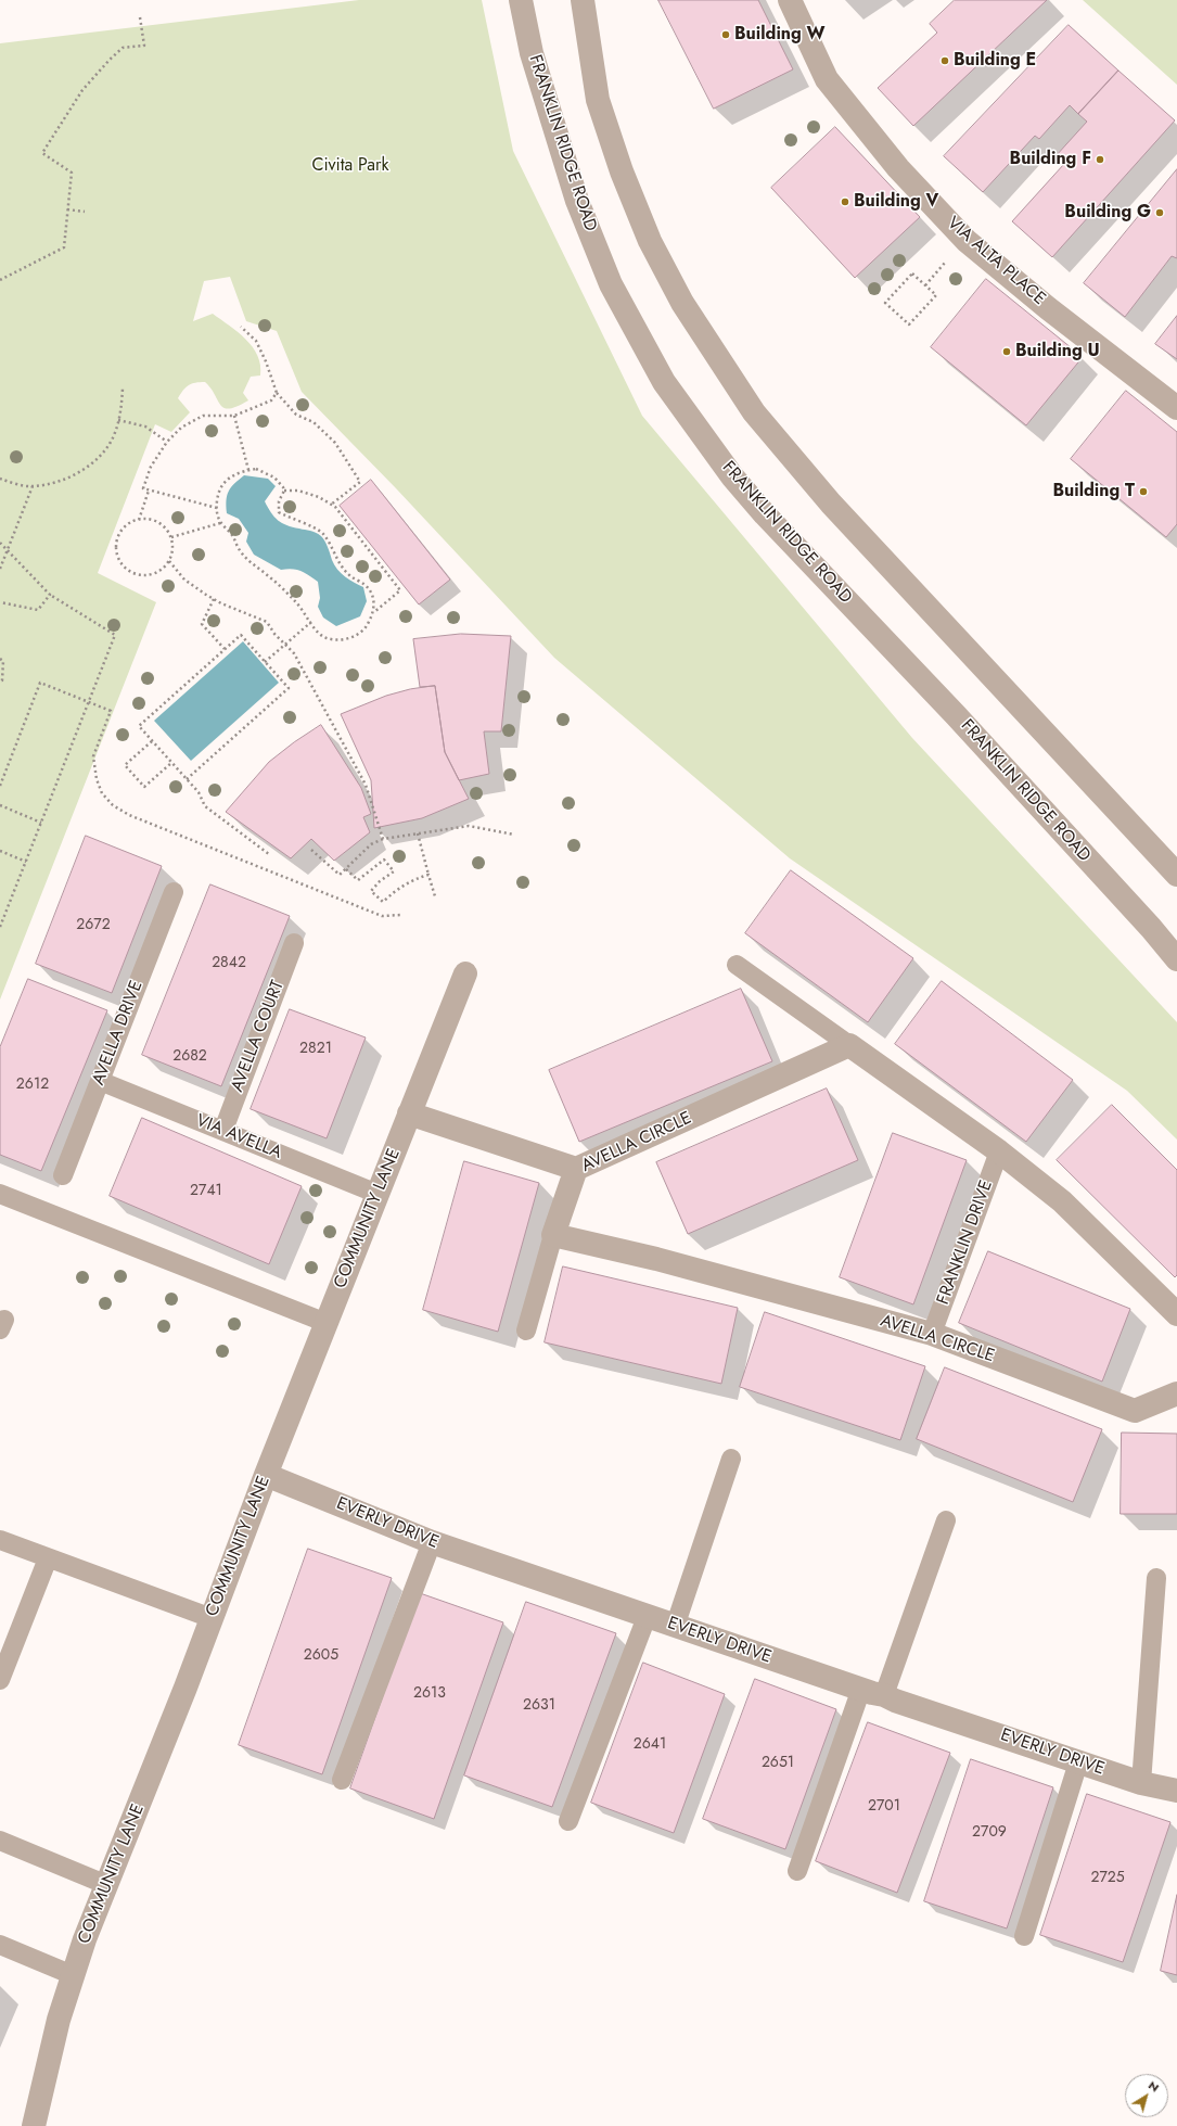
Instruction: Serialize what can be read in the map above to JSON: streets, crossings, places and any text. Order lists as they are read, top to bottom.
{
  "streets": {
    "street": [
      "FRANKLIN RIDGE ROAD",
      "VIA ALTA PLACE",
      "AVELLA CIRCLE",
      "COMMUNITY LANE",
      "EVERLY DRIVE"
    ],
    "lane": [
      "AVELLA DRIVE",
      "AVELLA COURT",
      "VIA AVELLA",
      "FRANKLIN DRIVE"
    ]
  },
  "crossings": [
    ["AVELLA DRIVE", "VIA AVELLA"],
    ["AVELLA COURT", "VIA AVELLA"],
    ["VIA AVELLA", "COMMUNITY LANE"],
    ["AVELLA CIRCLE", "FRANKLIN DRIVE"],
    ["COMMUNITY LANE", "EVERLY DRIVE"]
  ],
  "parks": ["Civita Park"],
  "places": [
    "Building W",
    "Building E",
    "Building F",
    "Building V",
    "Building G",
    "Building U",
    "Building T"
  ],
  "house_numbers": [
    "2672",
    "2842",
    "2821",
    "2682",
    "2612",
    "2741",
    "2605",
    "2613",
    "2631",
    "2641",
    "2651",
    "2701",
    "2709",
    "2725"
  ],
  "north": "top right"
}
